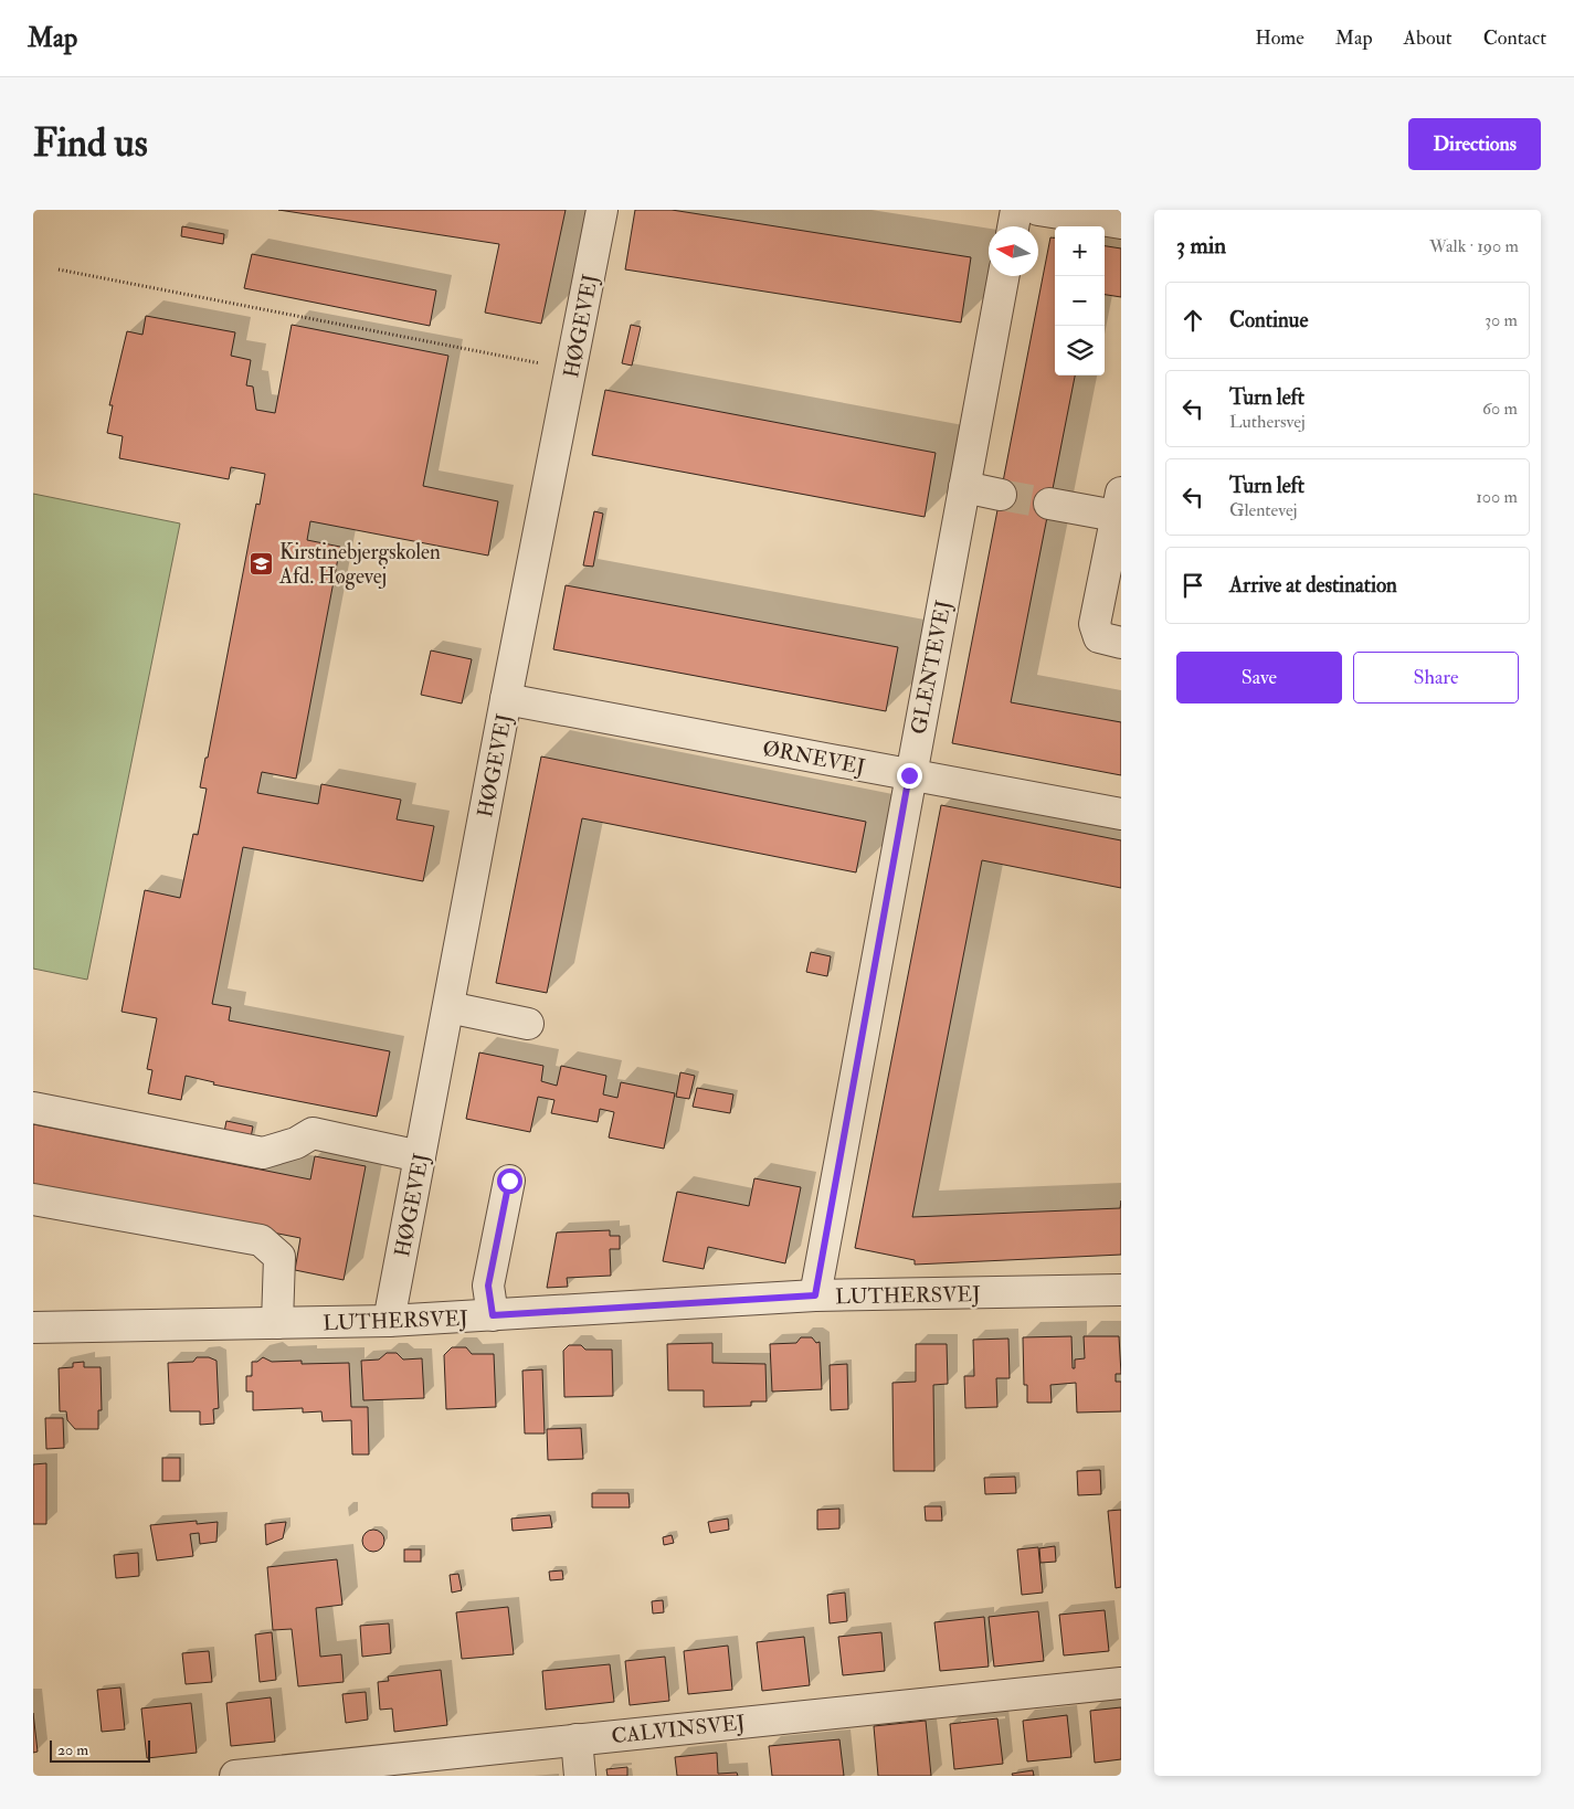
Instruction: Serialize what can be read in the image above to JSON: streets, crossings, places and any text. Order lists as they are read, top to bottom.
{
  "streets": {
    "street": [
      "HØGEVEJ",
      "GLENTEVEJ",
      "ØRNEVEJ",
      "LUTHERSVEJ",
      "CALVINSVEJ"
    ]
  },
  "crossings": [
    ["HØGEVEJ", "ØRNEVEJ"],
    ["HØGEVEJ", "LUTHERSVEJ"],
    ["GLENTEVEJ", "ØRNEVEJ"],
    ["GLENTEVEJ", "LUTHERSVEJ"]
  ],
  "places": {
    "school or university": ["Kirstinebjergskolen Afd. Høgevej"]
  },
  "scale_bar": "20 m",
  "north": "left",
  "page": {
    "header": "Map",
    "nav": [
      "Home",
      "Map",
      "About",
      "Contact"
    ],
    "buttons": [
      "Directions",
      ["Save", "Share"]
    ],
    "title": "Find us",
    "heading": ["3 min", "Walk · 190 m"],
    "map_buttons": ["+", "−"],
    "list": [
      ["Continue", "30 m"],
      ["Turn left", "Luthersvej", "60 m"],
      ["Turn left", "Glentevej", "100 m"],
      "Arrive at destination"
    ],
    "scale": "20 m"
  }
}
